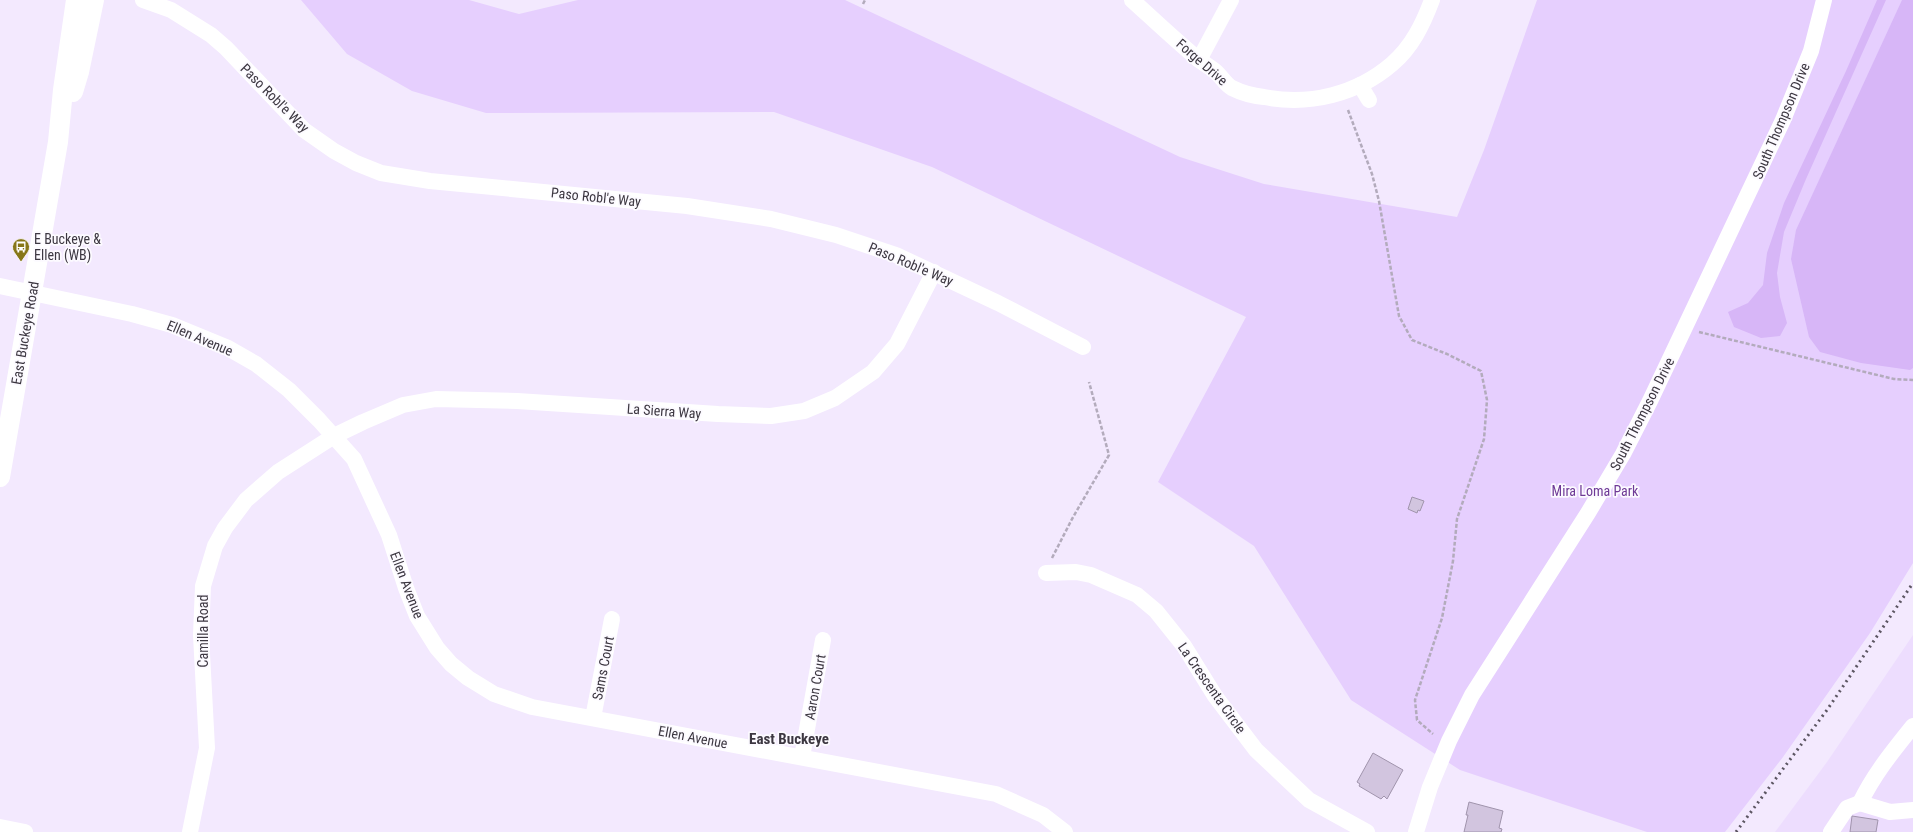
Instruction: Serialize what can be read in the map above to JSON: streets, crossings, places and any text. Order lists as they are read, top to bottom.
{
  "streets": {
    "main road": ["East Buckeye Road"],
    "street": [
      "Forge Drive",
      "Paso Robl'e Way",
      "South Thompson Drive",
      "Ellen Avenue",
      "La Sierra Way",
      "Camilla Road",
      "Sams Court",
      "Aaron Court",
      "La Crescenta Circle"
    ]
  },
  "crossings": [
    ["Paso Robl'e Way", "La Sierra Way"],
    ["East Buckeye Road", "Ellen Avenue"],
    ["Ellen Avenue", "La Sierra Way"],
    ["Ellen Avenue", "Camilla Road"],
    ["Ellen Avenue", "Sams Court"],
    ["Ellen Avenue", "Aaron Court"],
    ["La Sierra Way", "Camilla Road"]
  ],
  "districts": ["East Buckeye"],
  "parks": ["Mira Loma Park"],
  "places": {
    "bus stop": ["E Buckeye & Ellen (WB)"]
  }
}
